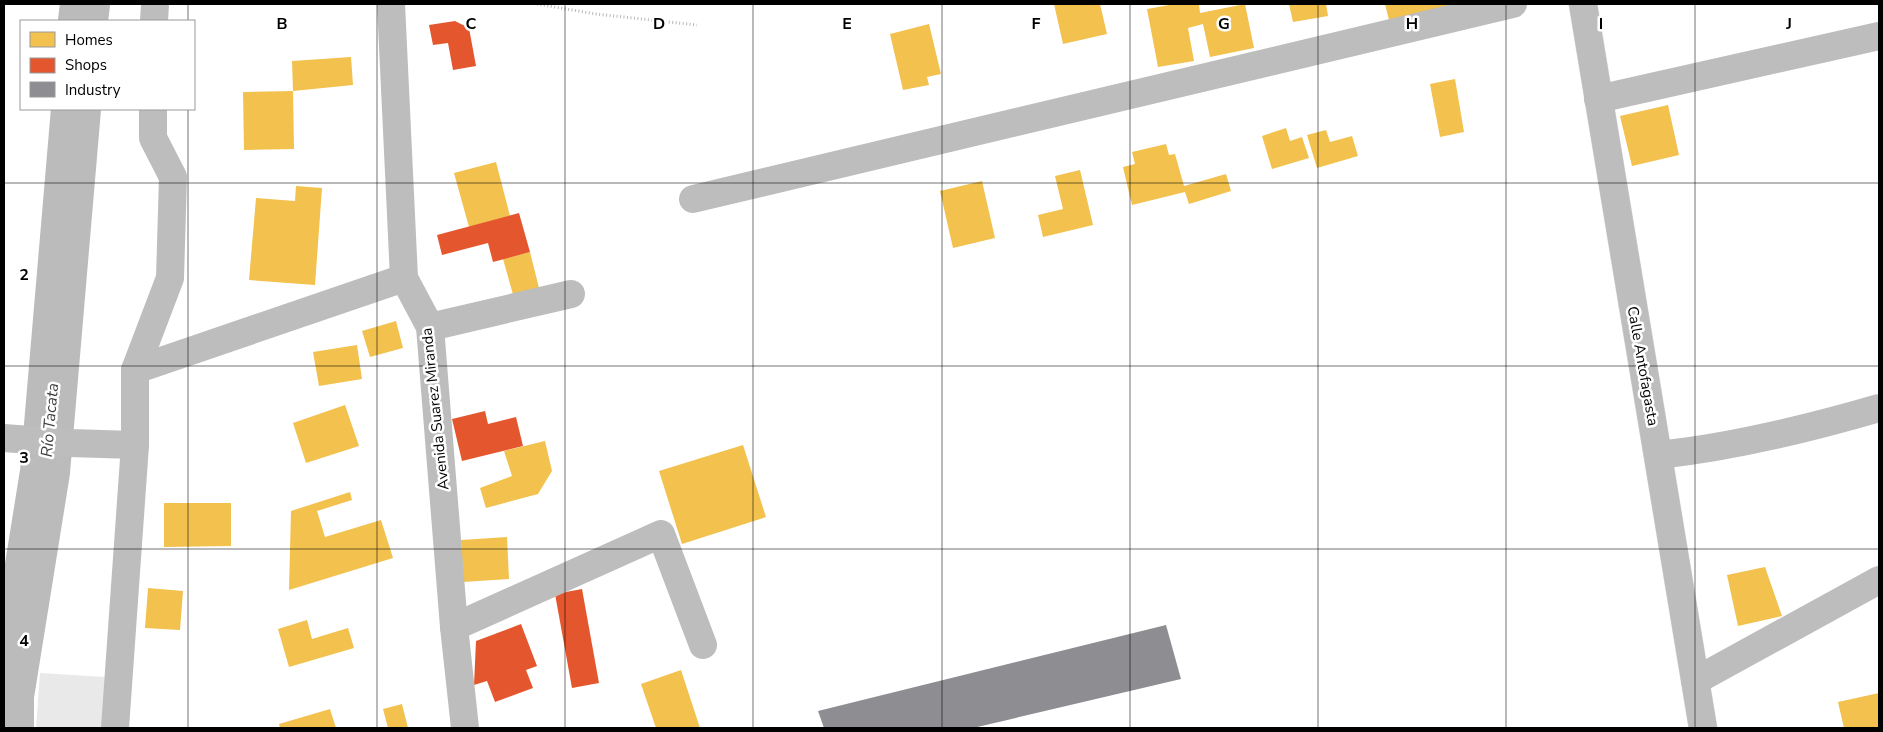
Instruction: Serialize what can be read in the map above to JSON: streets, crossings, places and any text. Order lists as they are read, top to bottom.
{
  "streets": {
    "street": ["Calle Antofagasta", "Avenida Suarez Miranda"]
  },
  "water": ["Río Tacata"],
  "legend": ["Homes", "Shops", "Industry"],
  "grid": {
    "columns": [
      "B",
      "C",
      "D",
      "E",
      "F",
      "G",
      "H",
      "I",
      "J"
    ],
    "rows": ["2", "3", "4"]
  }
}
